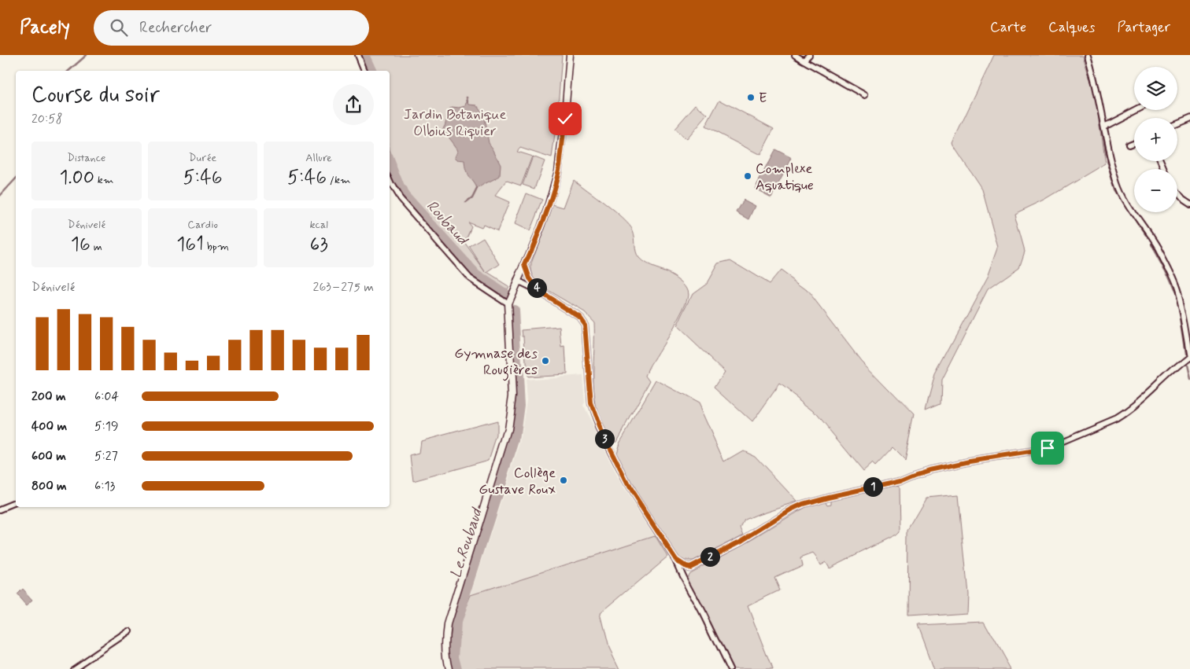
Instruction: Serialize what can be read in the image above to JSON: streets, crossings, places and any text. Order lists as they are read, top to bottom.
{
  "water": ["Roubaud", "Le Roubaud"],
  "parks": ["Jardin Botanique Olbius Riquier"],
  "places": [
    "E",
    "Complexe Aquatique",
    "Gymnase des Rougières",
    "Collège Gustave Roux"
  ],
  "page": {
    "header": "Pacely",
    "search": "Rechercher",
    "nav": ["Carte", "Calques", "Partager"],
    "map_buttons": ["+", "−"],
    "heading": ["Course du soir", "20:58"],
    "stats": [
      ["Distance", "1.00 km"],
      ["Durée", "5:46"],
      ["Allure", "5:46 /km"],
      ["Dénivelé", "16 m"],
      ["Cardio", "161 bpm"],
      ["kcal", "63"]
    ],
    "chart": ["Dénivelé", "263–275 m"],
    "pins": [
      "4",
      "3",
      "1",
      "2"
    ],
    "list": [
      {
        "name": "200 m",
        "note": "6:04"
      },
      {
        "name": "400 m",
        "note": "5:19"
      },
      {
        "name": "600 m",
        "note": "5:27"
      },
      {
        "name": "800 m",
        "note": "6:13"
      }
    ]
  }
}
